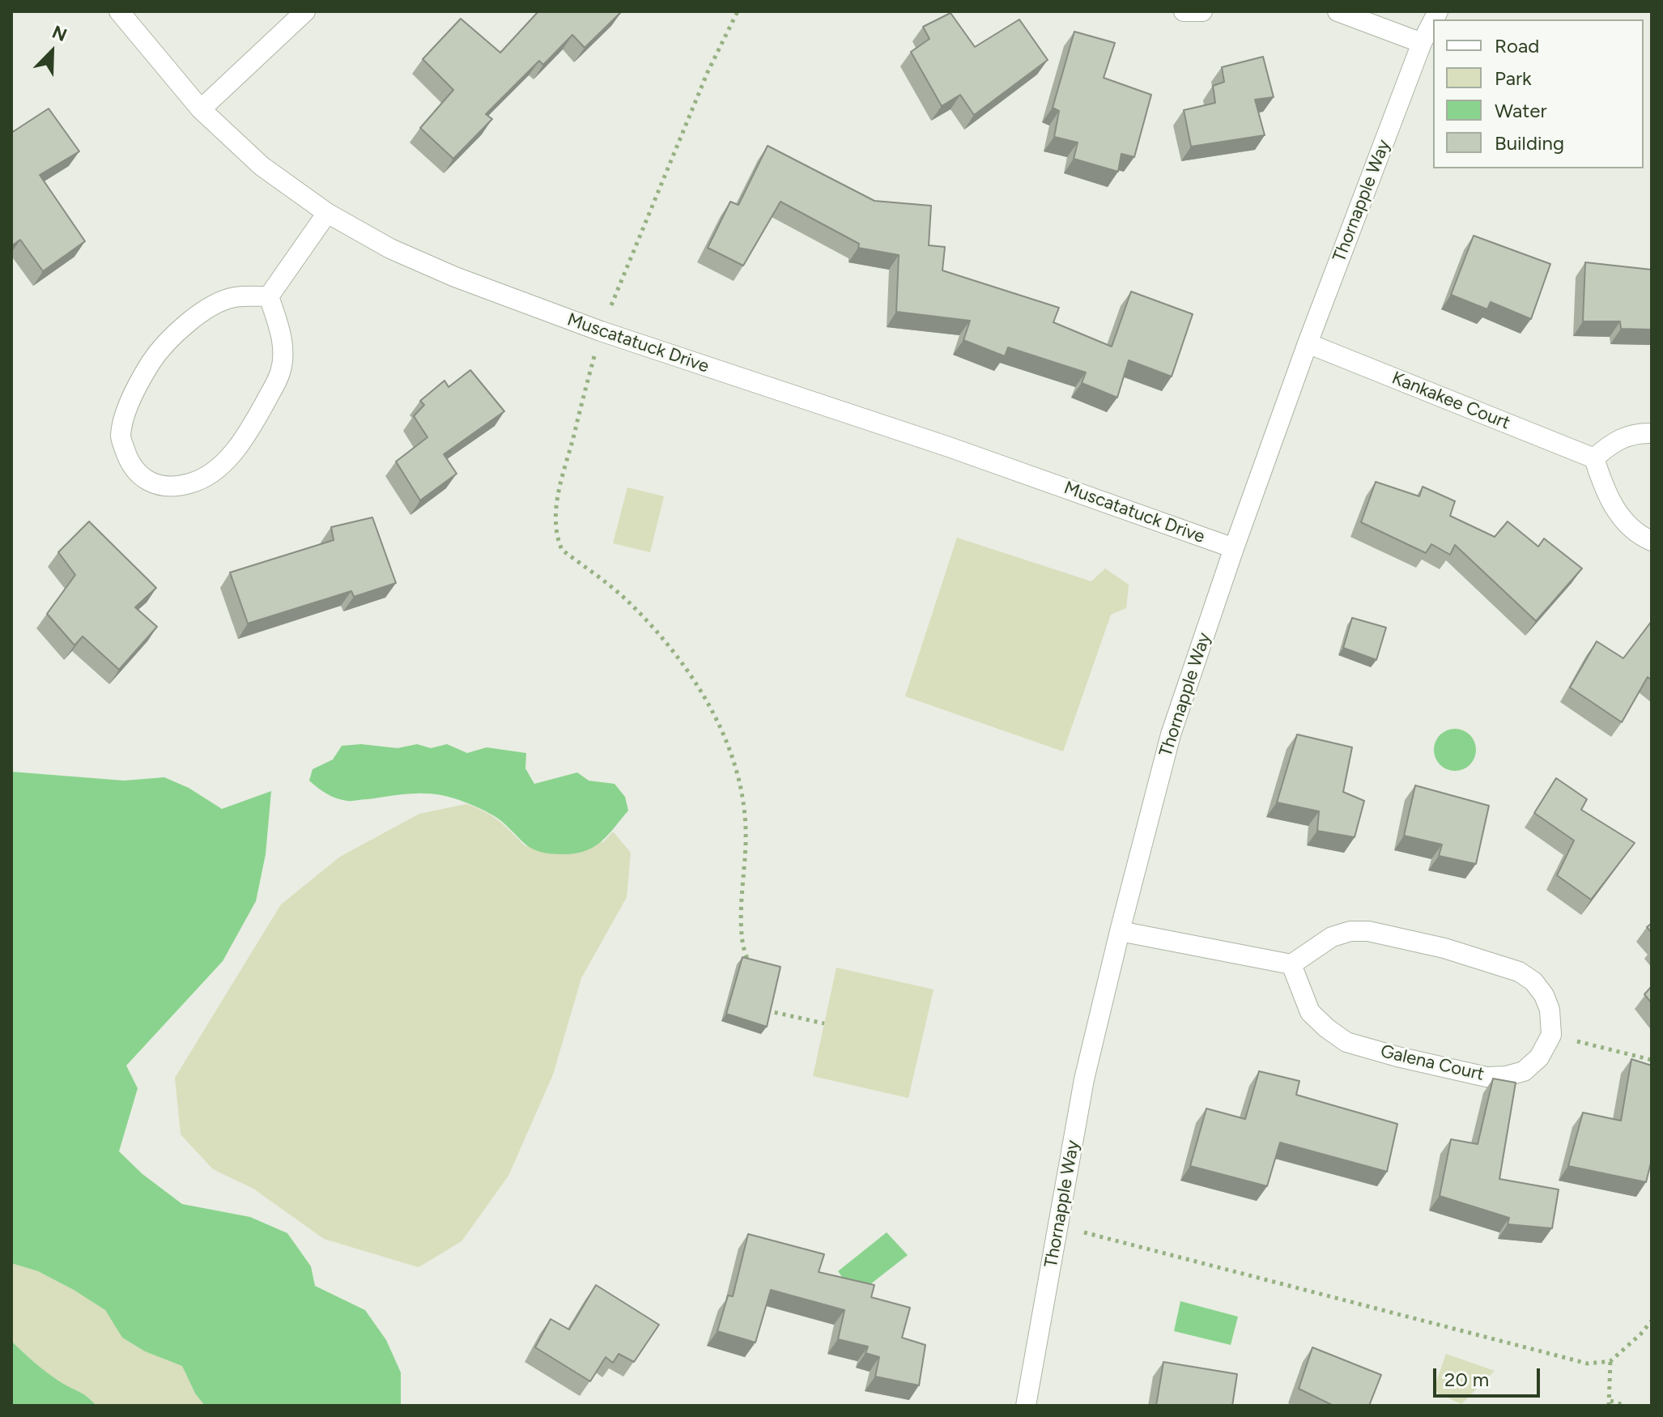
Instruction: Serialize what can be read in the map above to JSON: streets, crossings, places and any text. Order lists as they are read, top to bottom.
{
  "streets": {
    "street": [
      "Thornapple Way",
      "Muscatatuck Drive",
      "Kankakee Court",
      "Galena Court"
    ]
  },
  "crossings": [
    ["Thornapple Way", "Muscatatuck Drive"],
    ["Thornapple Way", "Kankakee Court"]
  ],
  "legend": [
    "Road",
    "Park",
    "Water",
    "Building"
  ],
  "scale_bar": "20 m",
  "north": "top right"
}
